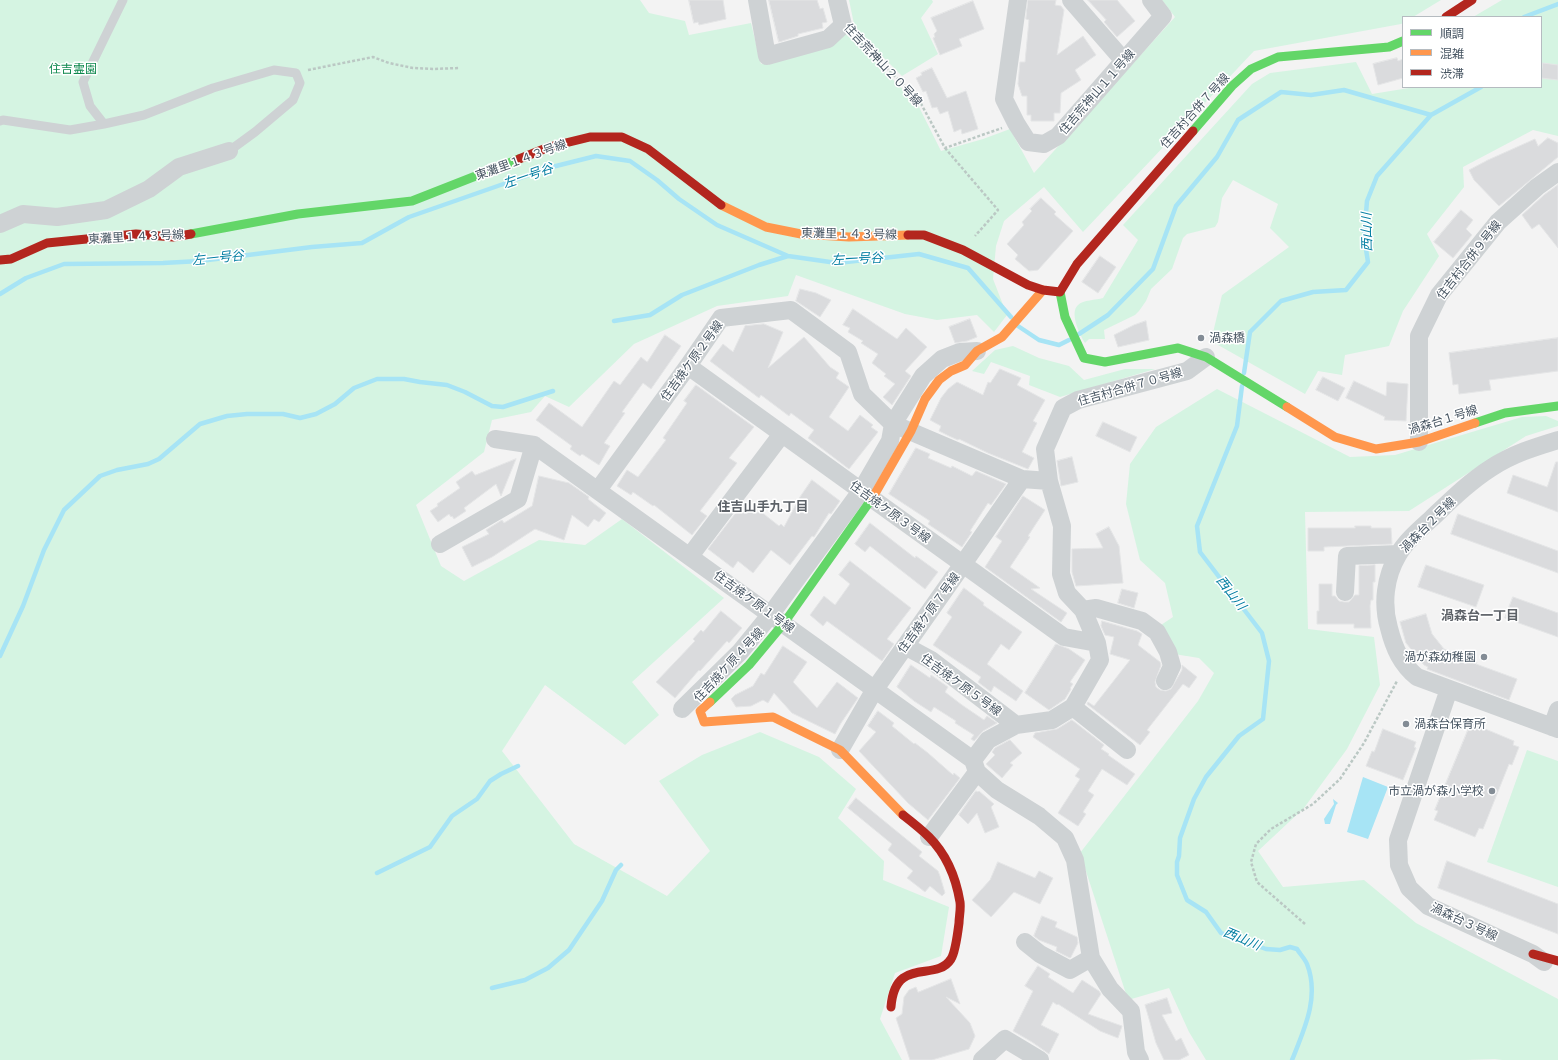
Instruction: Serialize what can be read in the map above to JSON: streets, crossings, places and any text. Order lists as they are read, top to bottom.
{
  "streets": {
    "street": [
      "住吉荒神山２０号線",
      "住吉荒神山１１号線",
      "住吉村合併７号線",
      "東灘里１４３号線",
      "住吉村合併９号線",
      "住吉焼ケ原２号線",
      "住吉村合併７０号線",
      "渦森台１号線",
      "住吉焼ケ原３号線",
      "渦森台２号線",
      "住吉焼ケ原１号線",
      "住吉焼ケ原７号線",
      "住吉焼ケ原４号線",
      "住吉焼ケ原５号線",
      "渦森台３号線"
    ]
  },
  "crossings": [
    ["住吉荒神山２０号線", "東灘里１４３号線"],
    ["住吉村合併７号線", "東灘里１４３号線"],
    ["住吉村合併７号線", "渦森台１号線"],
    ["東灘里１４３号線", "渦森台１号線"],
    ["住吉村合併９号線", "渦森台１号線"],
    ["住吉焼ケ原２号線", "住吉村合併７０号線"],
    ["住吉焼ケ原２号線", "住吉焼ケ原３号線"],
    ["住吉焼ケ原２号線", "住吉焼ケ原１号線"],
    ["住吉焼ケ原２号線", "住吉焼ケ原７号線"],
    ["住吉村合併７０号線", "渦森台１号線"],
    ["住吉村合併７０号線", "住吉焼ケ原３号線"],
    ["住吉村合併７０号線", "住吉焼ケ原１号線"],
    ["住吉村合併７０号線", "住吉焼ケ原４号線"],
    ["住吉村合併７０号線", "住吉焼ケ原５号線"],
    ["住吉焼ケ原３号線", "住吉焼ケ原７号線"],
    ["渦森台２号線", "渦森台３号線"],
    ["住吉焼ケ原１号線", "住吉焼ケ原７号線"],
    ["住吉焼ケ原１号線", "住吉焼ケ原４号線"],
    ["住吉焼ケ原７号線", "住吉焼ケ原４号線"],
    ["住吉焼ケ原７号線", "住吉焼ケ原５号線"]
  ],
  "districts": ["住吉山手九丁目", "渦森台一丁目"],
  "water": ["左一号谷", "西山川"],
  "parks": ["住吉霊園"],
  "places": [
    "渦森橋",
    "渦が森幼稚園",
    "渦森台保育所",
    "市立渦が森小学校"
  ],
  "legend": ["順調", "混雑", "渋滞"]
}
